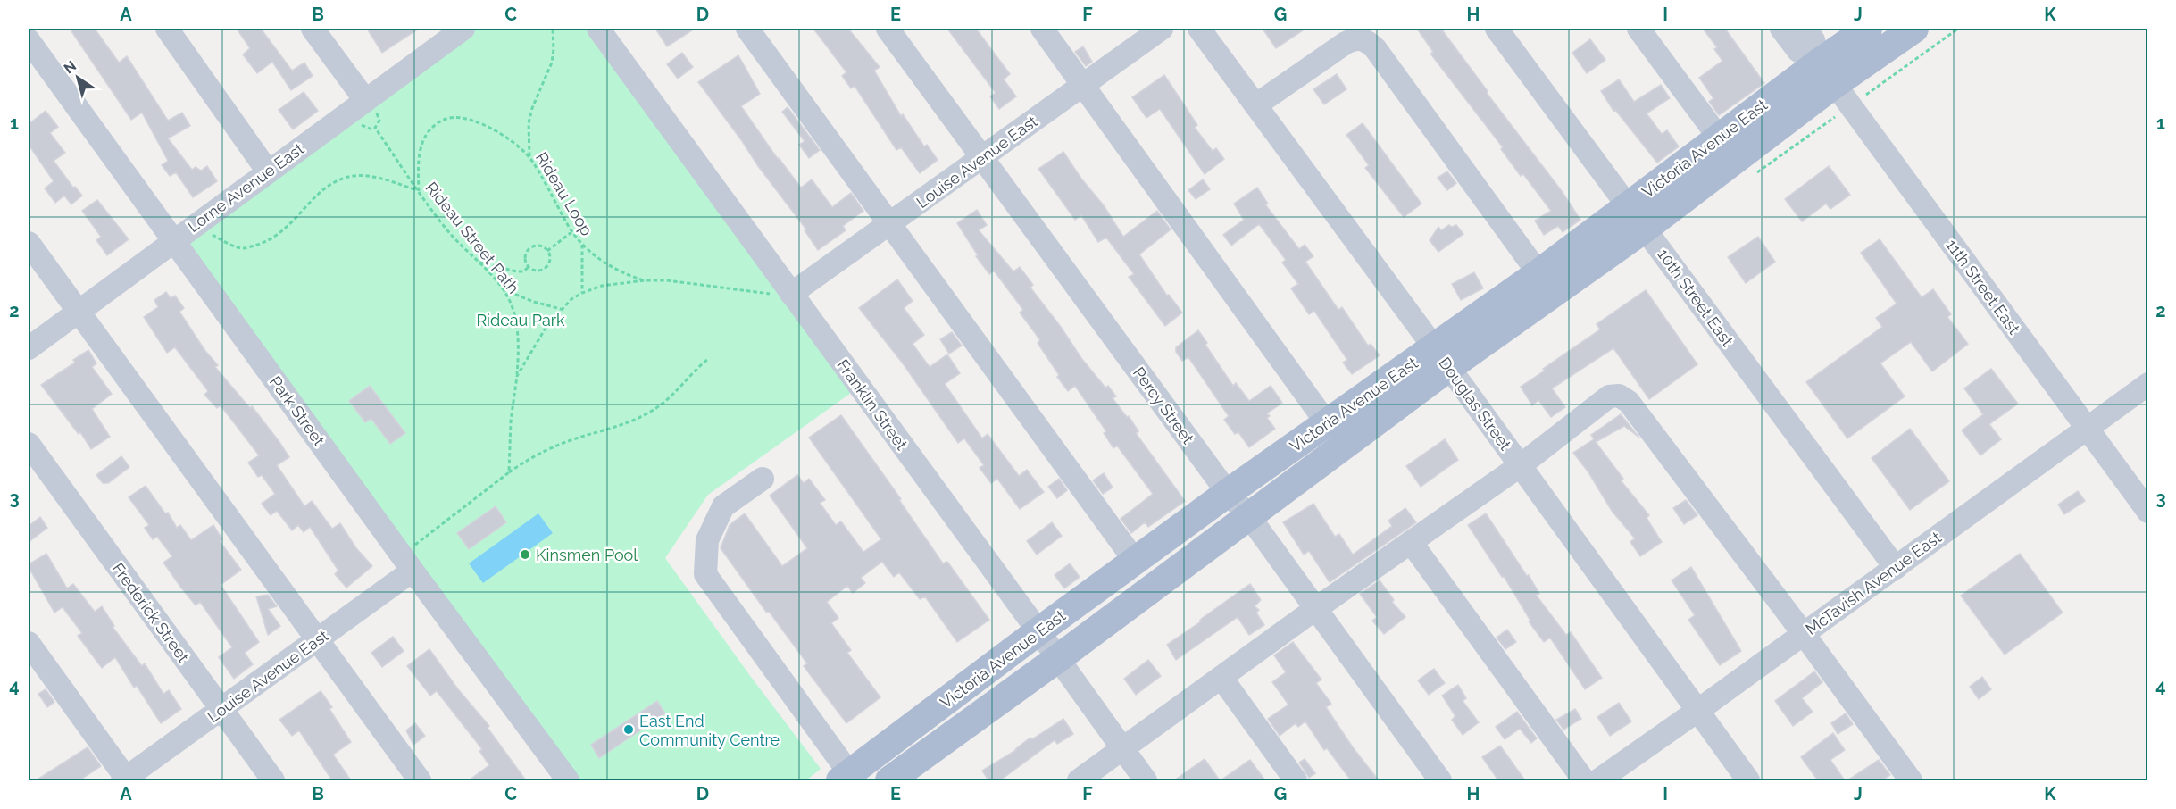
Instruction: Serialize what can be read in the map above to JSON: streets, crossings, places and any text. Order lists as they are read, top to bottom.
{
  "streets": {
    "main road": ["Victoria Avenue East"],
    "street": [
      "Louise Avenue East",
      "Lorne Avenue East",
      "11th Street East",
      "10th Street East",
      "Douglas Street",
      "Franklin Street",
      "Percy Street",
      "Park Street",
      "McTavish Avenue East",
      "Frederick Street"
    ],
    "path": ["Rideau Loop", "Rideau Street Path"]
  },
  "crossings": [
    ["Victoria Avenue East", "11th Street East"],
    ["Victoria Avenue East", "10th Street East"],
    ["Victoria Avenue East", "Douglas Street"],
    ["Victoria Avenue East", "Franklin Street"],
    ["Victoria Avenue East", "Percy Street"],
    ["Louise Avenue East", "Franklin Street"],
    ["Louise Avenue East", "Percy Street"],
    ["Louise Avenue East", "Park Street"],
    ["Louise Avenue East", "Frederick Street"],
    ["Lorne Avenue East", "Rideau Street Path"],
    ["Lorne Avenue East", "Park Street"],
    ["Rideau Loop", "Rideau Street Path"],
    ["11th Street East", "McTavish Avenue East"],
    ["10th Street East", "McTavish Avenue East"],
    ["Douglas Street", "McTavish Avenue East"]
  ],
  "parks": ["Rideau Park"],
  "places": ["Kinsmen Pool", "East End Community Centre"],
  "north": "top left",
  "grid": {
    "columns": [
      "A",
      "B",
      "C",
      "D",
      "E",
      "F",
      "G",
      "H",
      "I",
      "J",
      "K"
    ],
    "rows": [
      "1",
      "2",
      "3",
      "4"
    ]
  }
}
